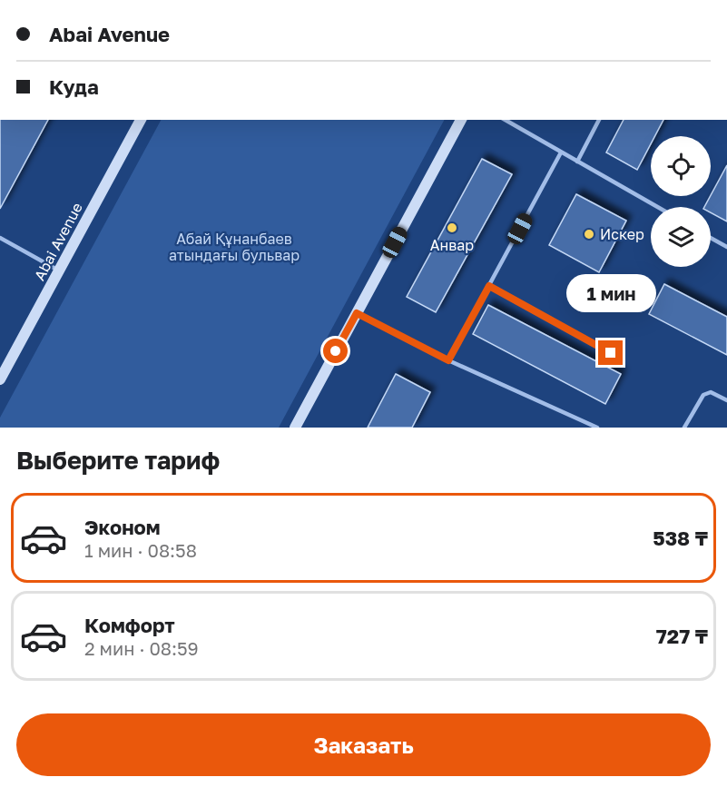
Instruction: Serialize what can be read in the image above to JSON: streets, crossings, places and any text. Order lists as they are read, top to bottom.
{
  "streets": {
    "main road": ["Abai Avenue"]
  },
  "parks": ["Абай Құнанбаев атындағы бульвар"],
  "places": ["Анвар", "Искер"],
  "page": {
    "banner": ["Abai Avenue", "Куда"],
    "bubble": "1 мин",
    "heading": "Выберите тариф",
    "list": [
      {
        "name": "Эконом",
        "note": "1 мин · 08:58",
        "value": "538 ₸"
      },
      {
        "name": "Комфорт",
        "note": "2 мин · 08:59",
        "value": "727 ₸"
      }
    ],
    "buttons": "Заказать"
  }
}
